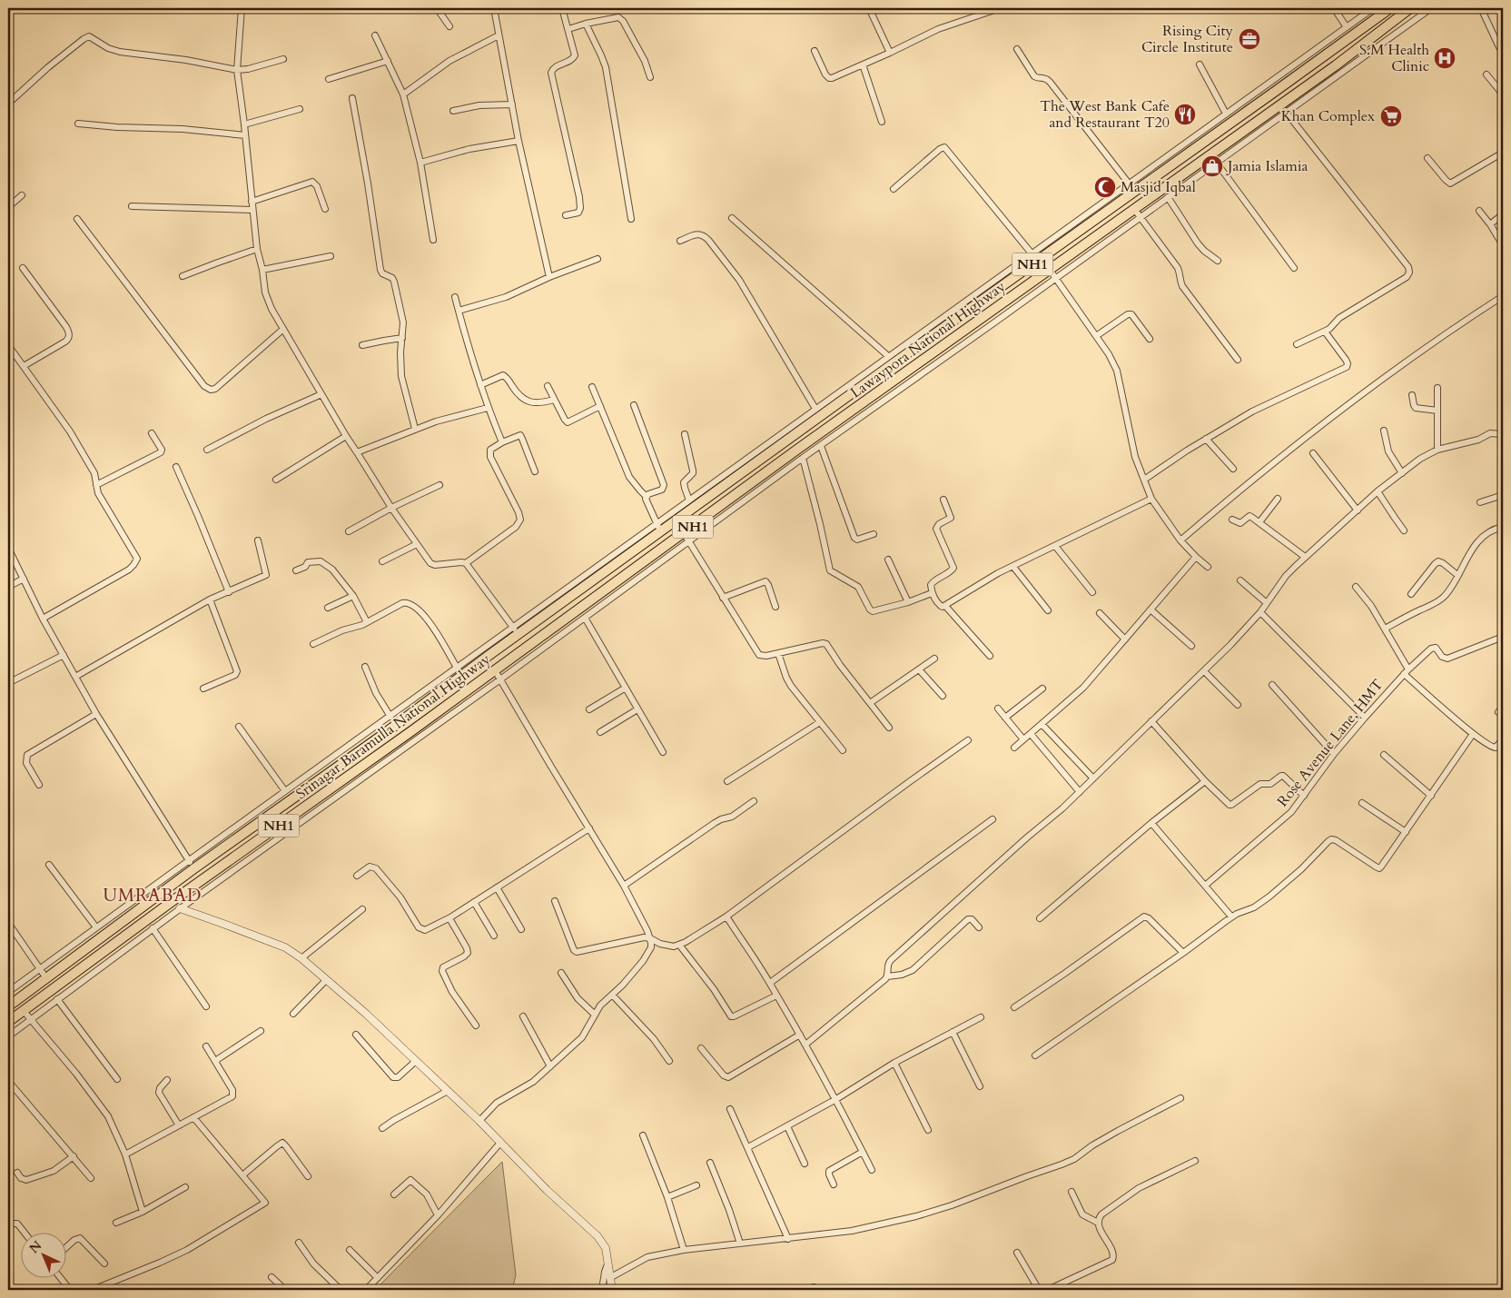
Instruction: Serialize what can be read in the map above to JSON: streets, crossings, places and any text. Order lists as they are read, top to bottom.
{
  "streets": {
    "highway": ["NH1", "Lawaypora National Highway", "Srinagar Baramulla National Highway"],
    "street": ["Rose Avenue Lane, HMT"]
  },
  "crossings": [
    ["NH1", "Lawaypora National Highway"],
    ["NH1", "Srinagar Baramulla National Highway"]
  ],
  "districts": ["UMRABAD"],
  "places": {
    "office": ["Rising City Circle Institute"],
    "hospital": ["S.M Health Clinic"],
    "restaurant": ["The West Bank Cafe and Restaurant T20"],
    "supermarket": ["Khan Complex"],
    "shop": ["Jamia Islamia"],
    "mosque": ["Masjid Iqbal"]
  },
  "north": "top left"
}
